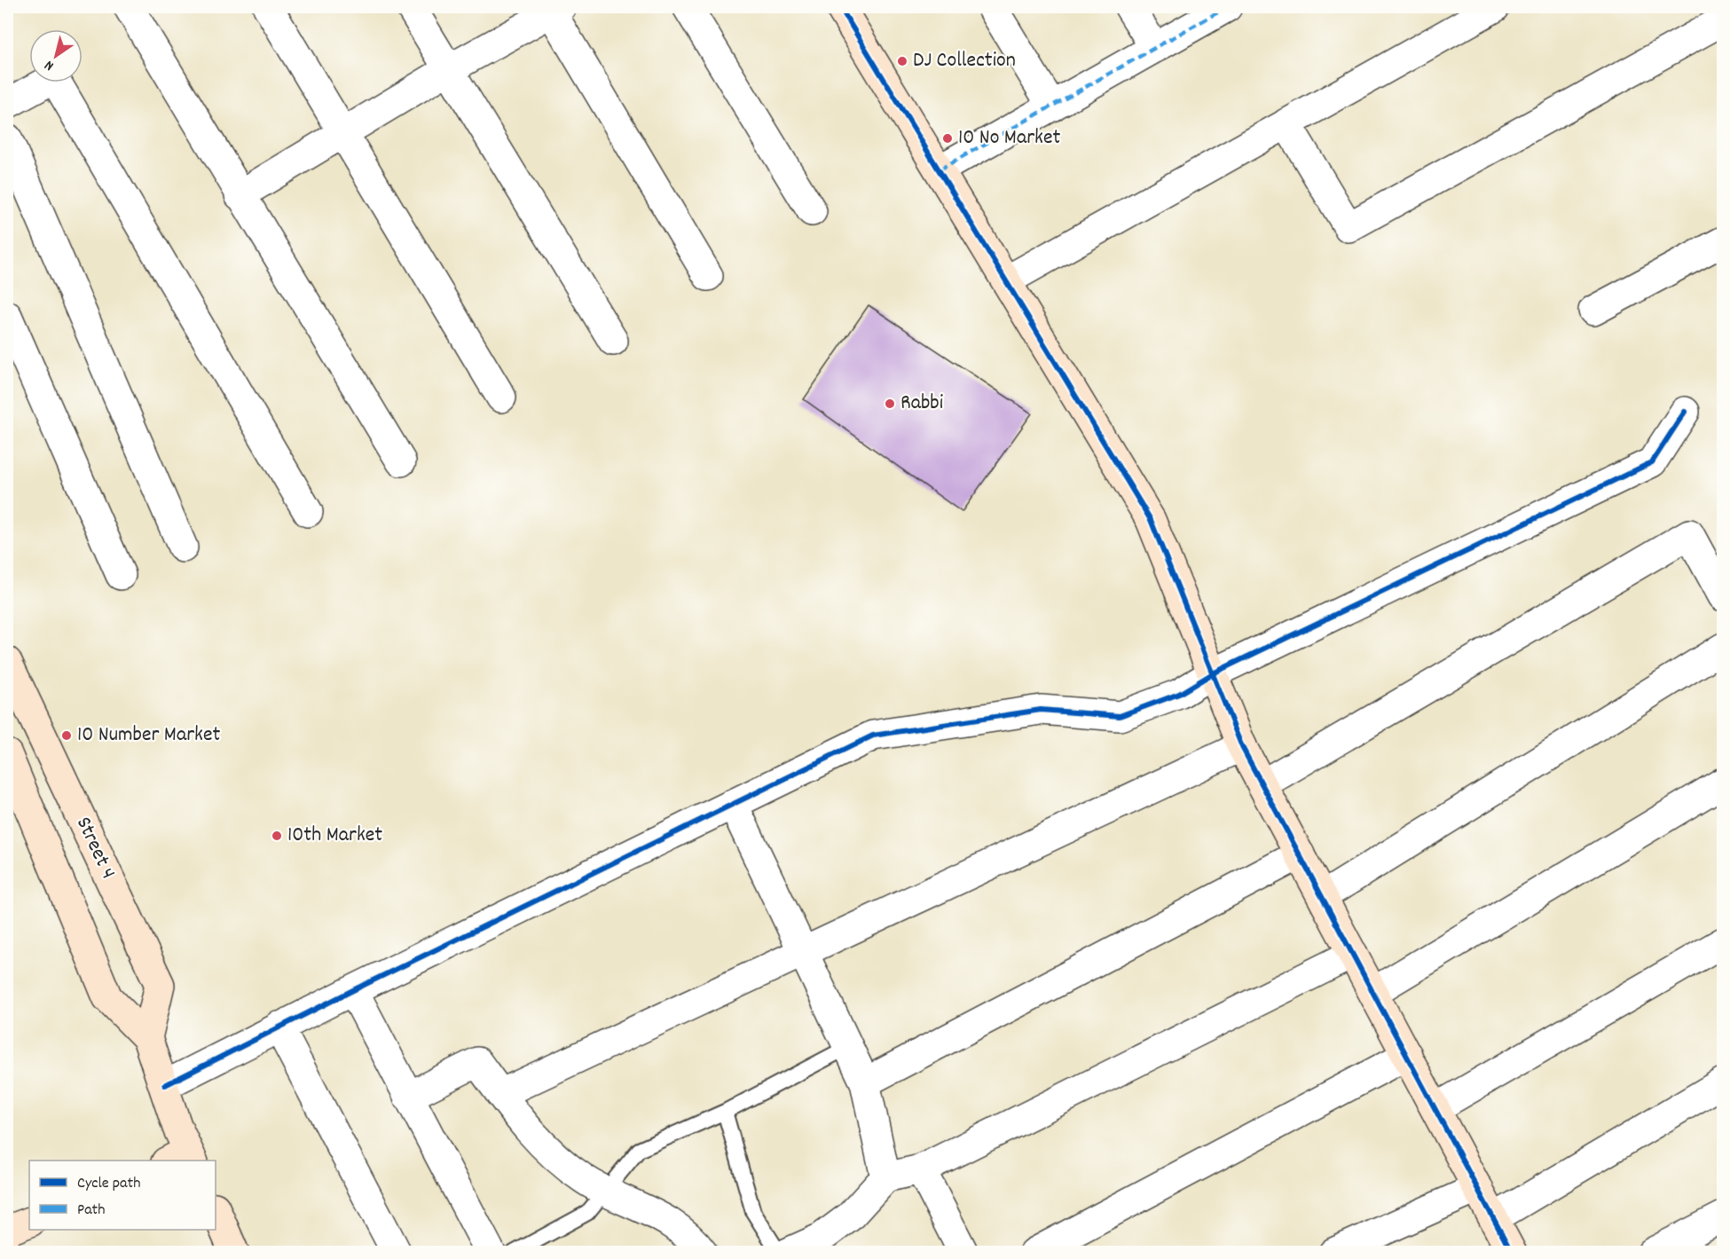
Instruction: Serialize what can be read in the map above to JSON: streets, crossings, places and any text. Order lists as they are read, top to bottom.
{
  "streets": {
    "street": ["Street 4"]
  },
  "places": [
    "DJ Collection",
    "10 No Market",
    "Rabbi",
    "10 Number Market",
    "10th Market"
  ],
  "legend": ["Cycle path", "Path"],
  "north": "bottom left"
}
